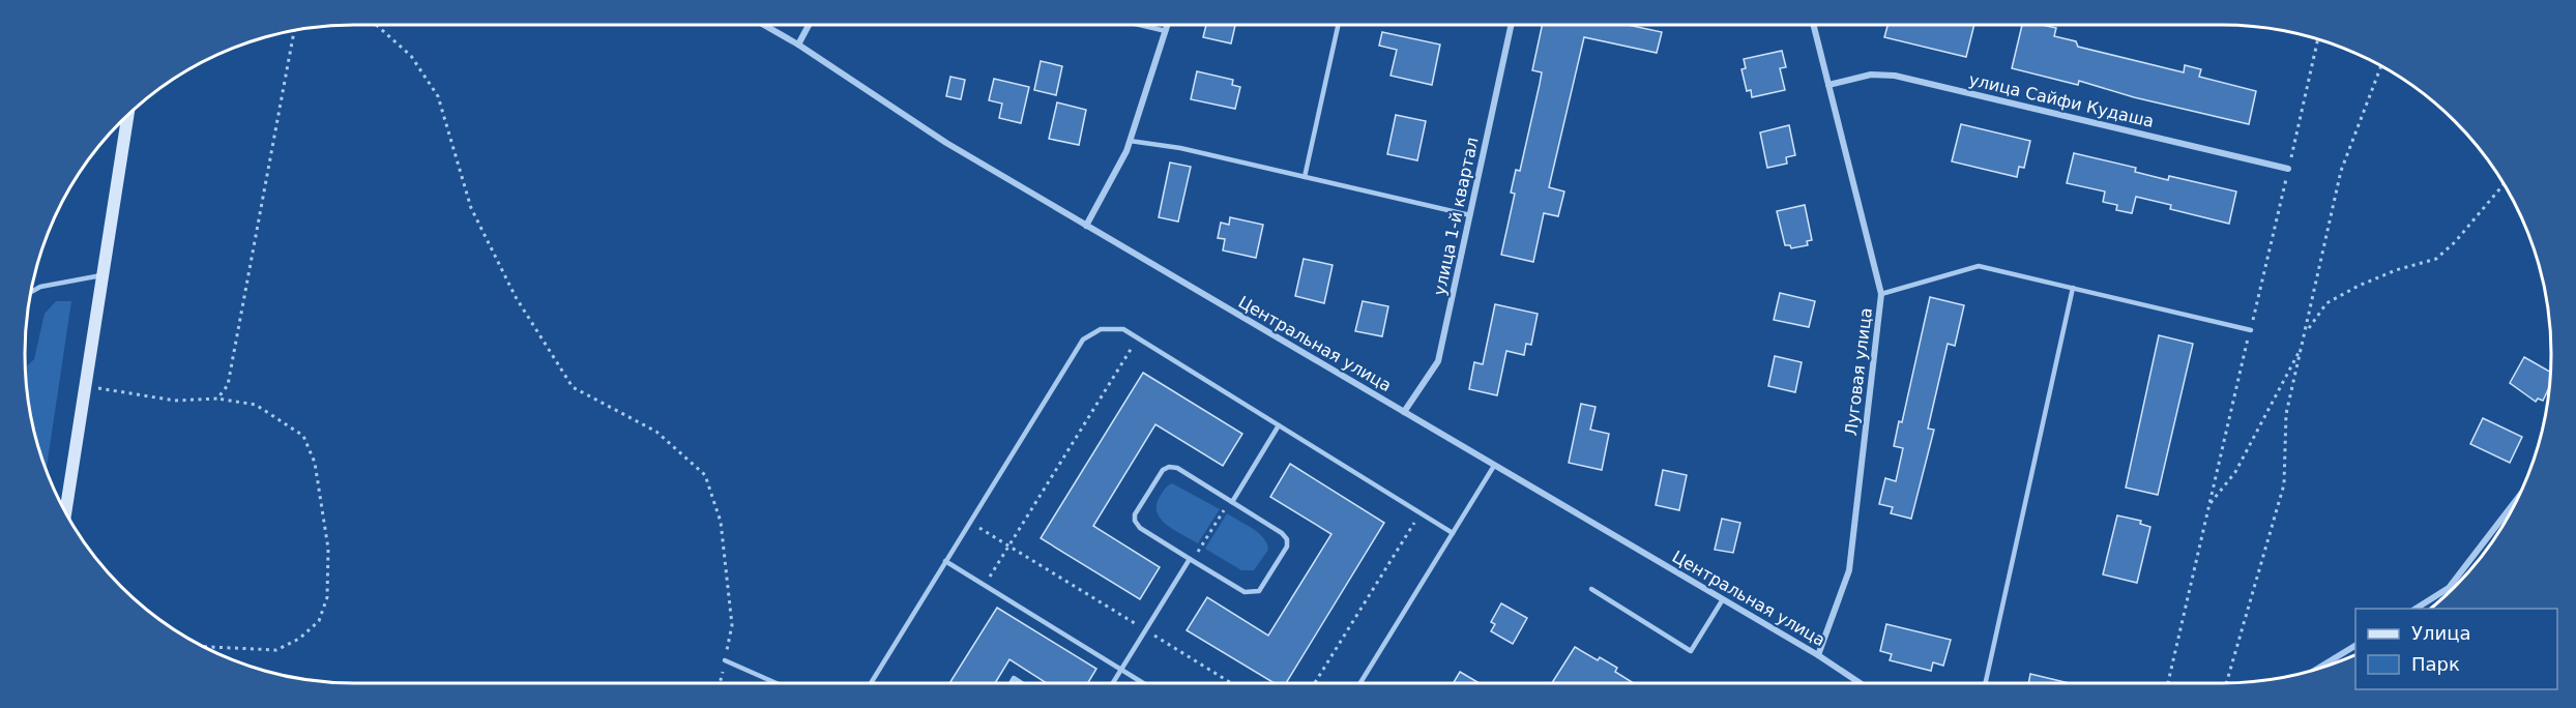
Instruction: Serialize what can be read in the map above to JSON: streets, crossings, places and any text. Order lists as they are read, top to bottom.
{
  "streets": {
    "street": [
      "улица Сайфи Кудаша",
      "улица 1-й квартал",
      "Центральная улица",
      "Луговая улица"
    ]
  },
  "crossings": [
    ["улица Сайфи Кудаша", "Луговая улица"],
    ["улица 1-й квартал", "Центральная улица"],
    ["Центральная улица", "Луговая улица"]
  ],
  "legend": ["Улица", "Парк"]
}
